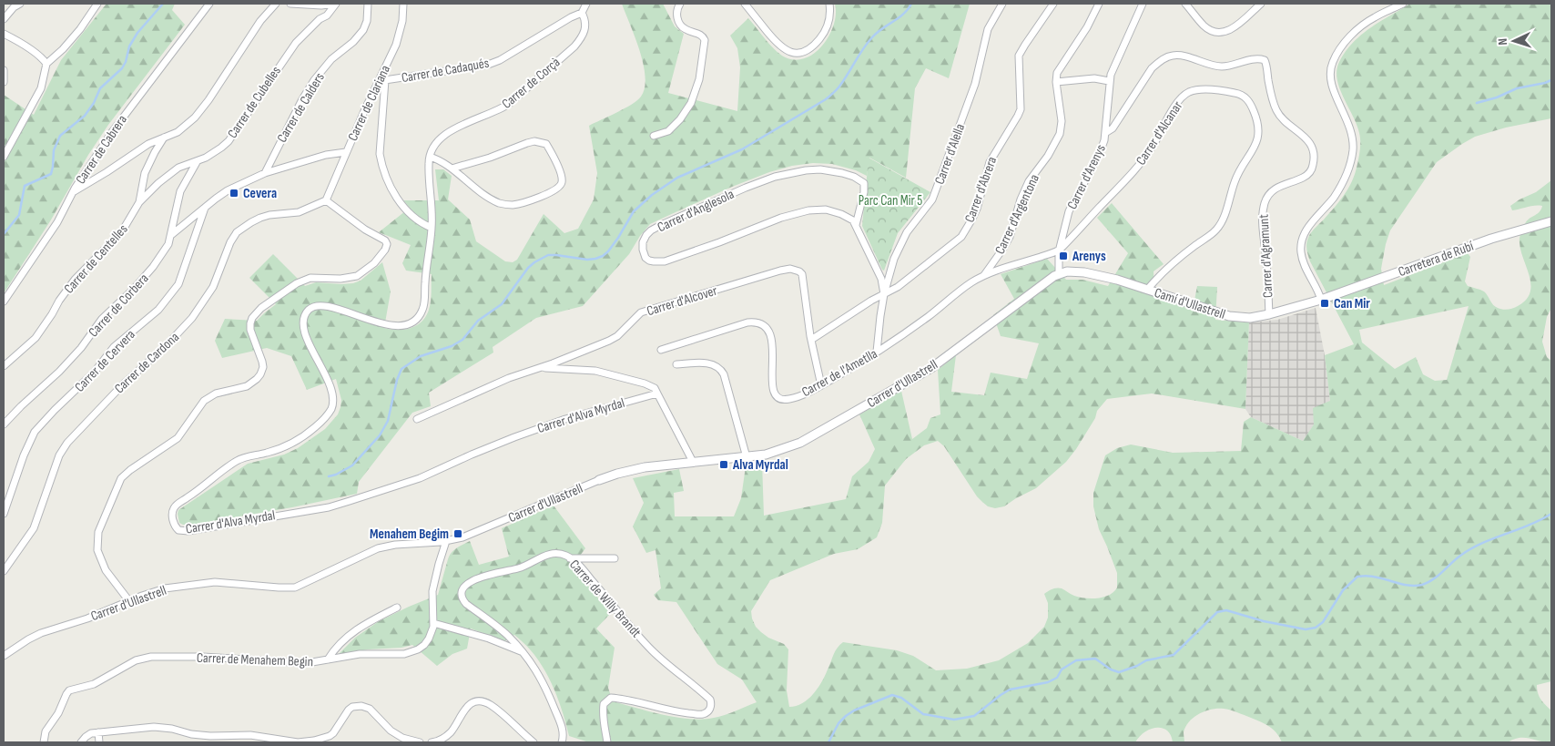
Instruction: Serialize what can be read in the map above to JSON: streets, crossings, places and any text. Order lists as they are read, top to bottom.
{
  "streets": {
    "street": [
      "Carrer de Cadaqués",
      "Carrer de Corçà",
      "Carrer de Cubelles",
      "Carrer de Clariana",
      "Carrer de Calders",
      "Carrer d'Alcanar",
      "Carrer de Cabrera",
      "Carrer d'Alella",
      "Carrer d'Arenys",
      "Carrer d'Abrera",
      "Carrer d'Anglesola",
      "Carrer d'Argentona",
      "Carrer d'Agramunt",
      "Carrer de Centelles",
      "Carretera de Rubí",
      "Carrer d'Alcover",
      "Camí d'Ullastrell",
      "Carrer de Corbera",
      "Carrer de Cervera",
      "Carrer de Cardona",
      "Carrer de l'Ametlla",
      "Carrer d'Ullastrell",
      "Carrer d'Alva Myrdal",
      "Carrer de Willy Brandt",
      "Carrer de Menahem Begin"
    ]
  },
  "crossings": [
    ["Carrer de Cadaqués", "Carrer de Corçà"],
    ["Carrer de Cadaqués", "Carrer de Clariana"],
    ["Carrer de Cubelles", "Carrer de Centelles"],
    ["Carrer de Cubelles", "Carrer de Corbera"],
    ["Carrer de Clariana", "Carrer de Cardona"],
    ["Carrer d'Alcanar", "Carrer d'Arenys"],
    ["Carrer d'Alcanar", "Camí d'Ullastrell"],
    ["Carrer d'Alcanar", "Carrer de l'Ametlla"],
    ["Carrer d'Alella", "Carrer d'Abrera"],
    ["Carrer d'Alella", "Carrer de l'Ametlla"],
    ["Carrer d'Arenys", "Carrer d'Agramunt"],
    ["Carrer d'Arenys", "Camí d'Ullastrell"],
    ["Carrer d'Arenys", "Carrer de l'Ametlla"],
    ["Carrer d'Arenys", "Carrer d'Ullastrell"],
    ["Carrer d'Abrera", "Carrer d'Alcover"],
    ["Carrer d'Argentona", "Carrer de l'Ametlla"],
    ["Carrer d'Agramunt", "Camí d'Ullastrell"],
    ["Carretera de Rubí", "Camí d'Ullastrell"],
    ["Carrer d'Alcover", "Carrer de l'Ametlla"],
    ["Camí d'Ullastrell", "Carrer d'Ullastrell"],
    ["Carrer d'Ullastrell", "Carrer de Menahem Begin"]
  ],
  "parks": ["Parc Can Mir 5"],
  "places": {
    "transit": [
      "Cevera",
      "Arenys",
      "Can Mir",
      "Alva Myrdal",
      "Menahem Begim"
    ]
  },
  "north": "left"
}
